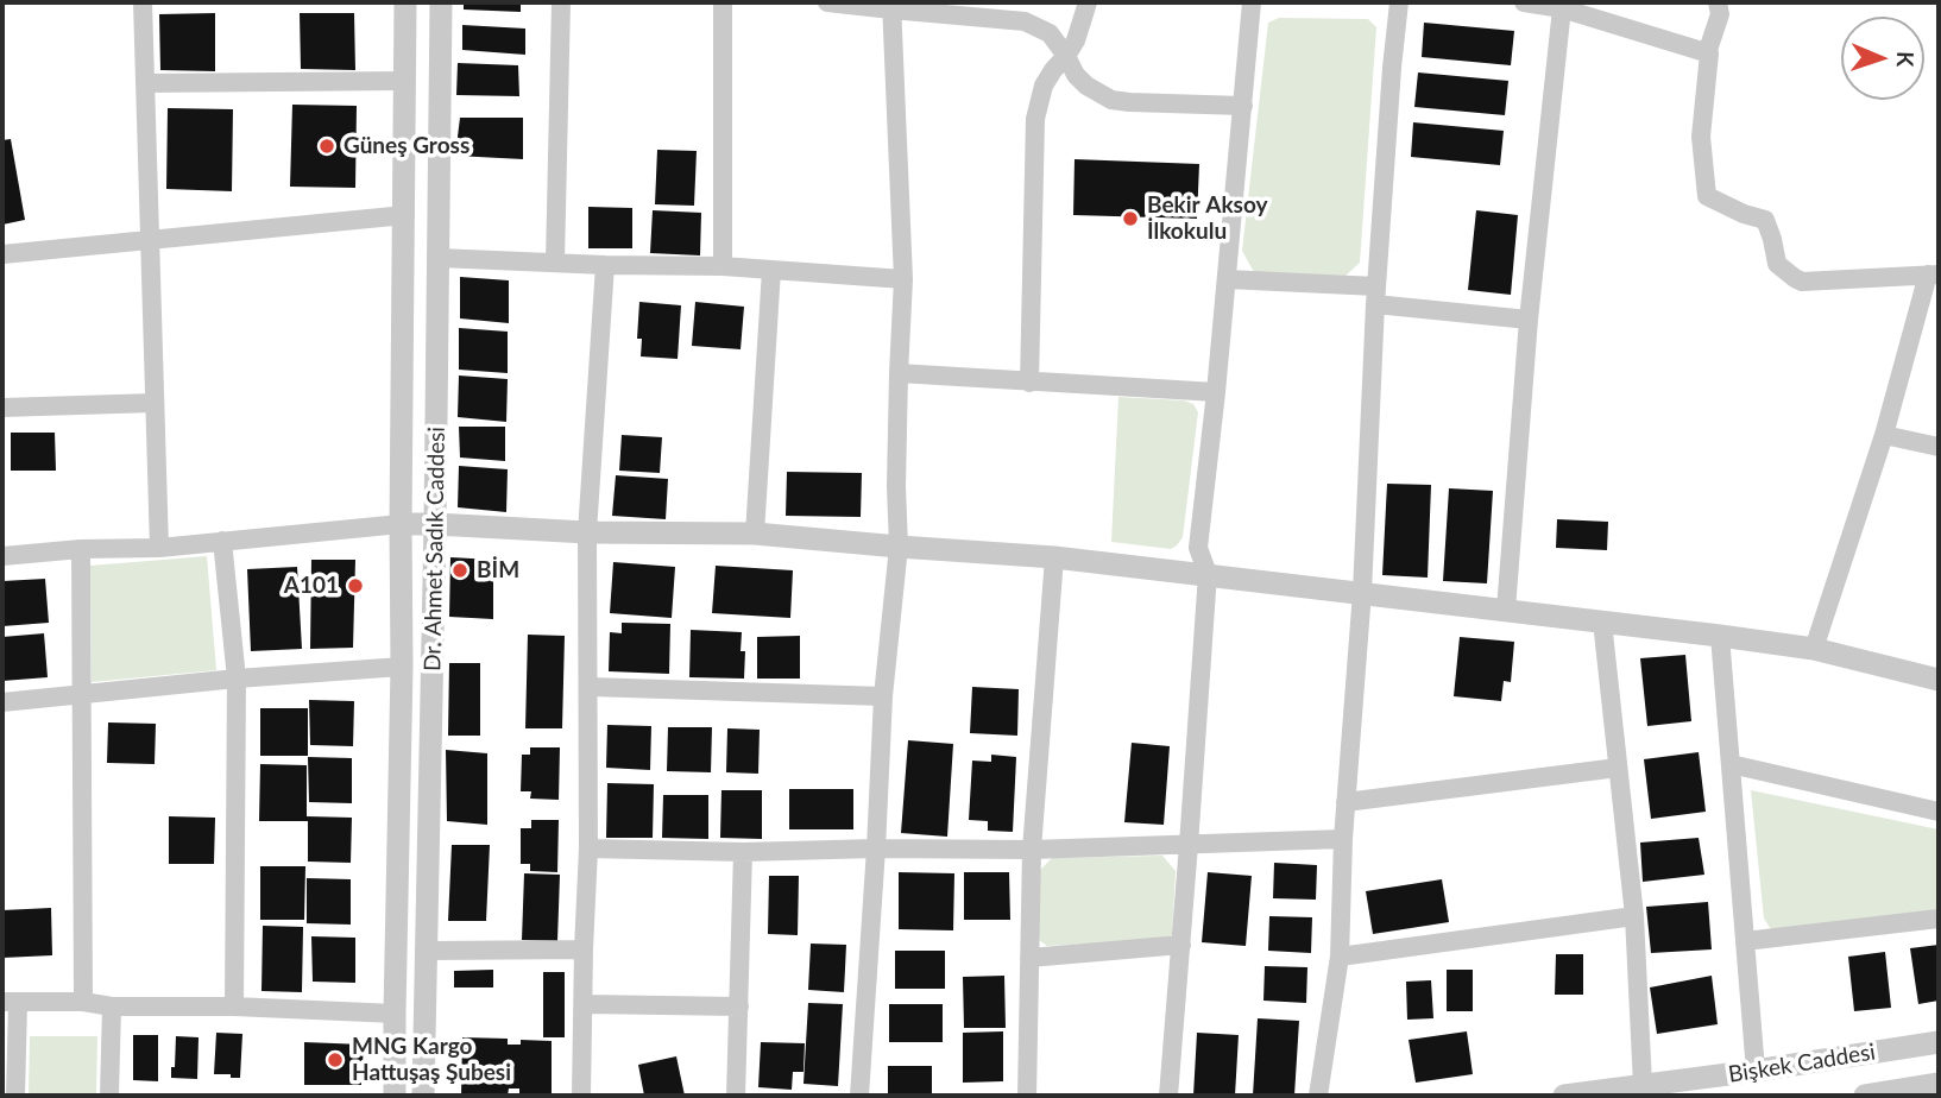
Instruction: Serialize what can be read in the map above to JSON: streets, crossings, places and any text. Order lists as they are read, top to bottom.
{
  "streets": {
    "street": ["Dr. Ahmet Sadık Caddesi", "Bişkek Caddesi"]
  },
  "places": [
    "Güneş Gross",
    "Bekir Aksoy İlkokulu",
    "BİM",
    "A101",
    "MNG Kargo Hattuşaş Şubesi"
  ],
  "north": "right"
}
